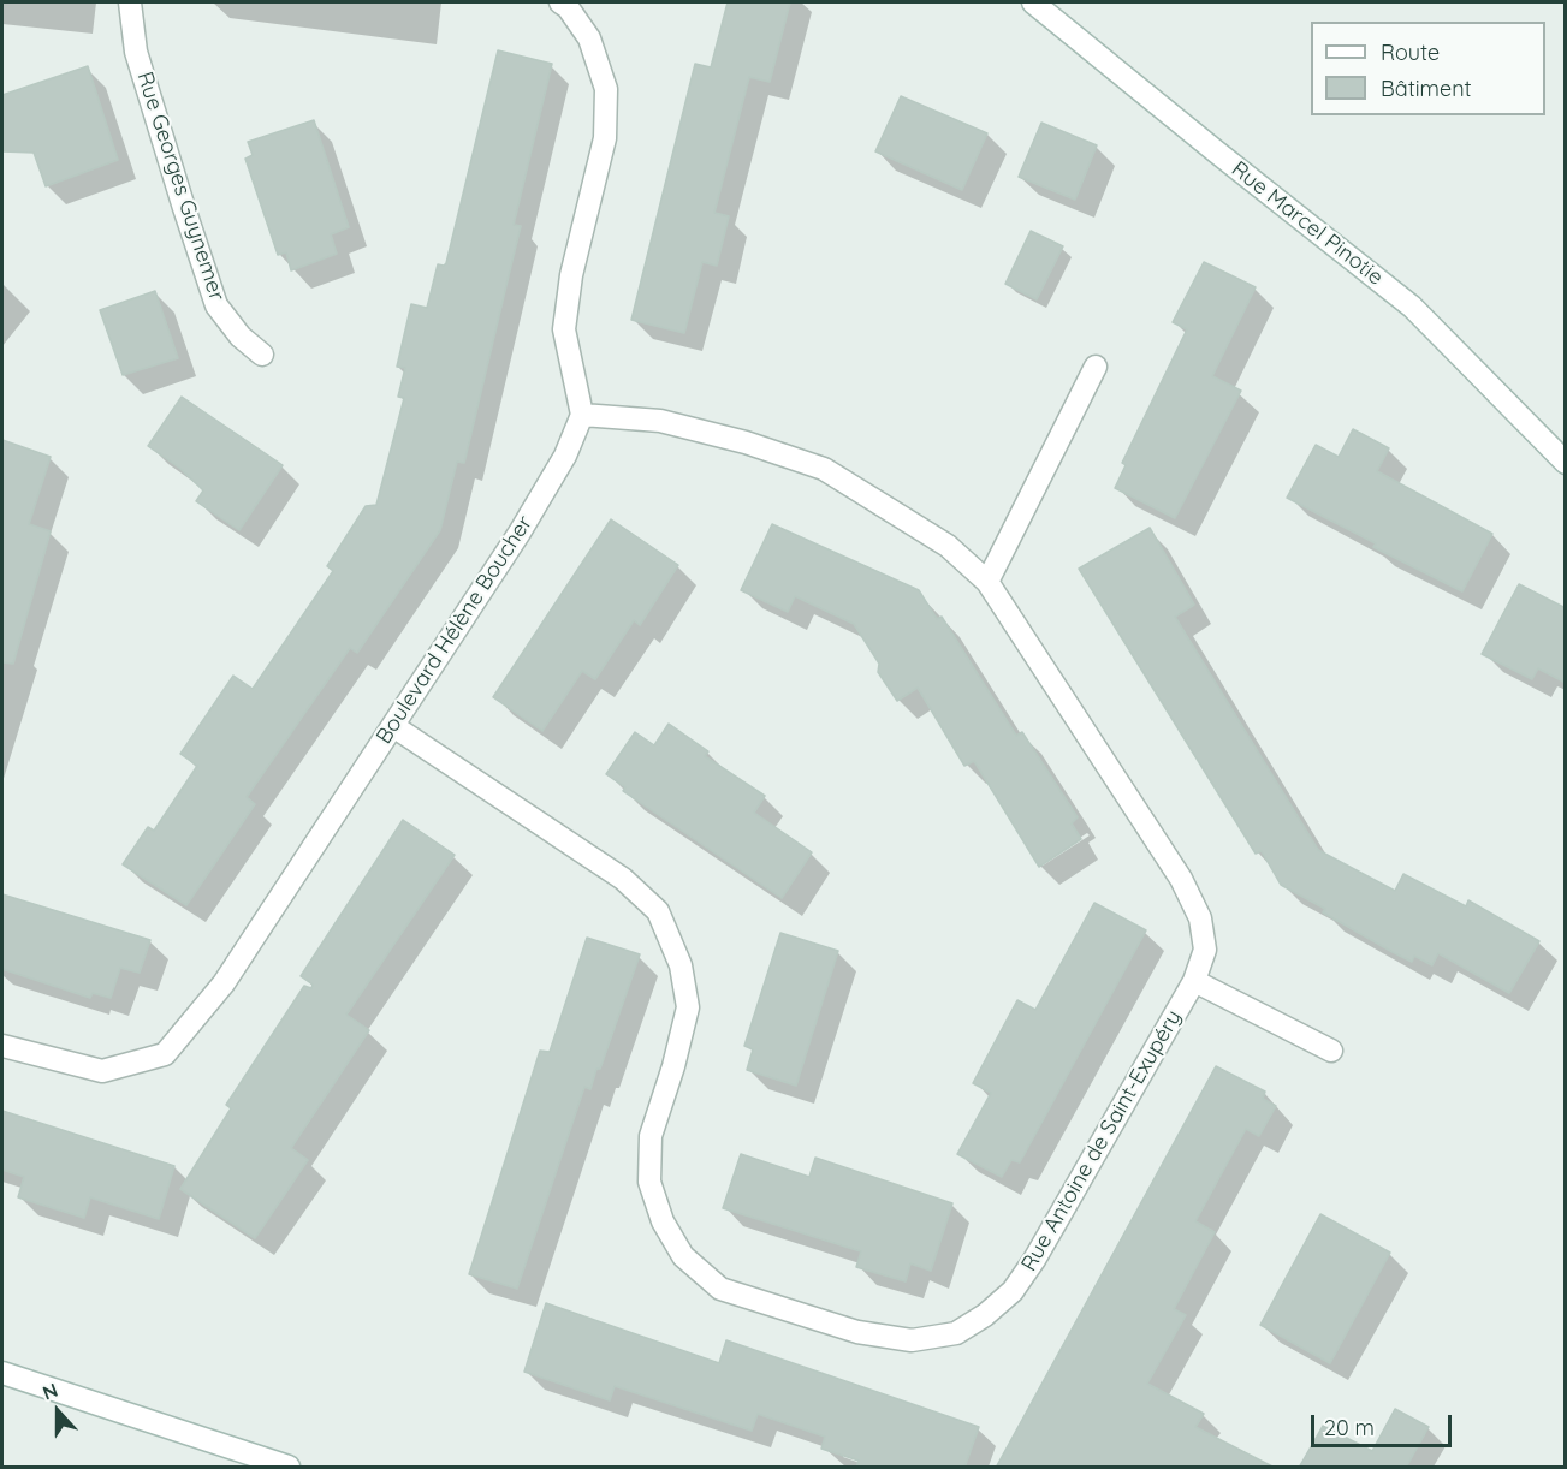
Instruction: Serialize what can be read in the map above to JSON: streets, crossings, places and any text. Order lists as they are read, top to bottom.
{
  "streets": {
    "street": [
      "Rue Georges Guynemer",
      "Rue Marcel Pinotie",
      "Boulevard Hélène Boucher",
      "Rue Antoine de Saint-Exupéry"
    ]
  },
  "crossings": [
    ["Boulevard Hélène Boucher", "Rue Antoine de Saint-Exupéry"]
  ],
  "legend": ["Route", "Bâtiment"],
  "scale_bar": "20 m",
  "north": "top"
}
